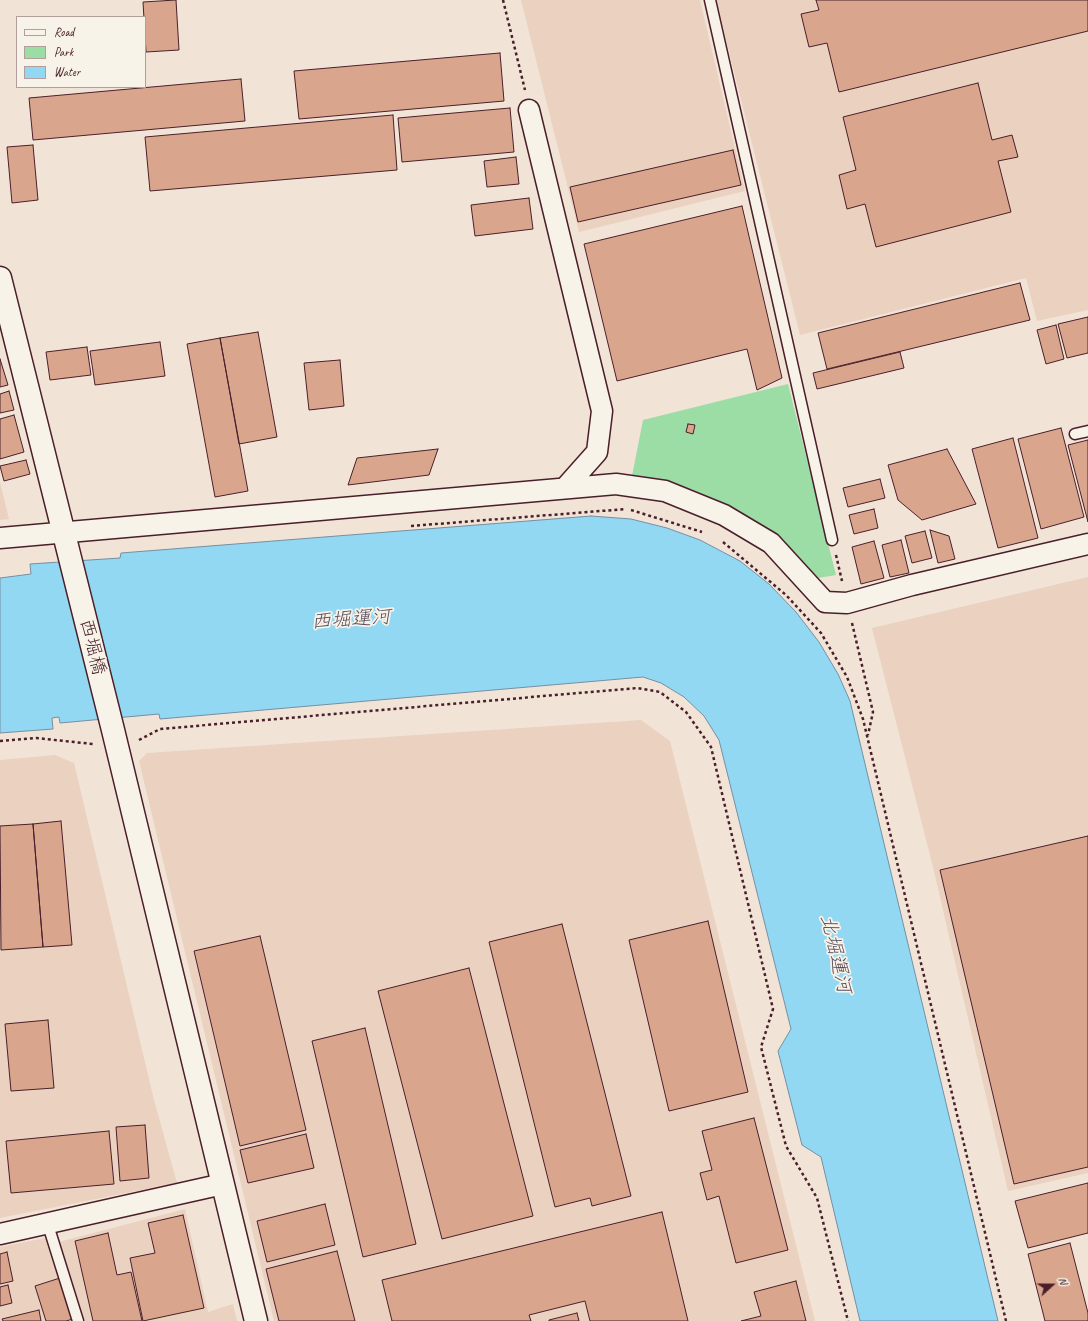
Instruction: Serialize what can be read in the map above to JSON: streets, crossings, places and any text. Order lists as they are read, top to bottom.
{
  "streets": {
    "street": ["西堀橋"]
  },
  "water": ["西堀運河", "北堀運河"],
  "legend": ["Road", "Park", "Water"],
  "north": "right"
}
